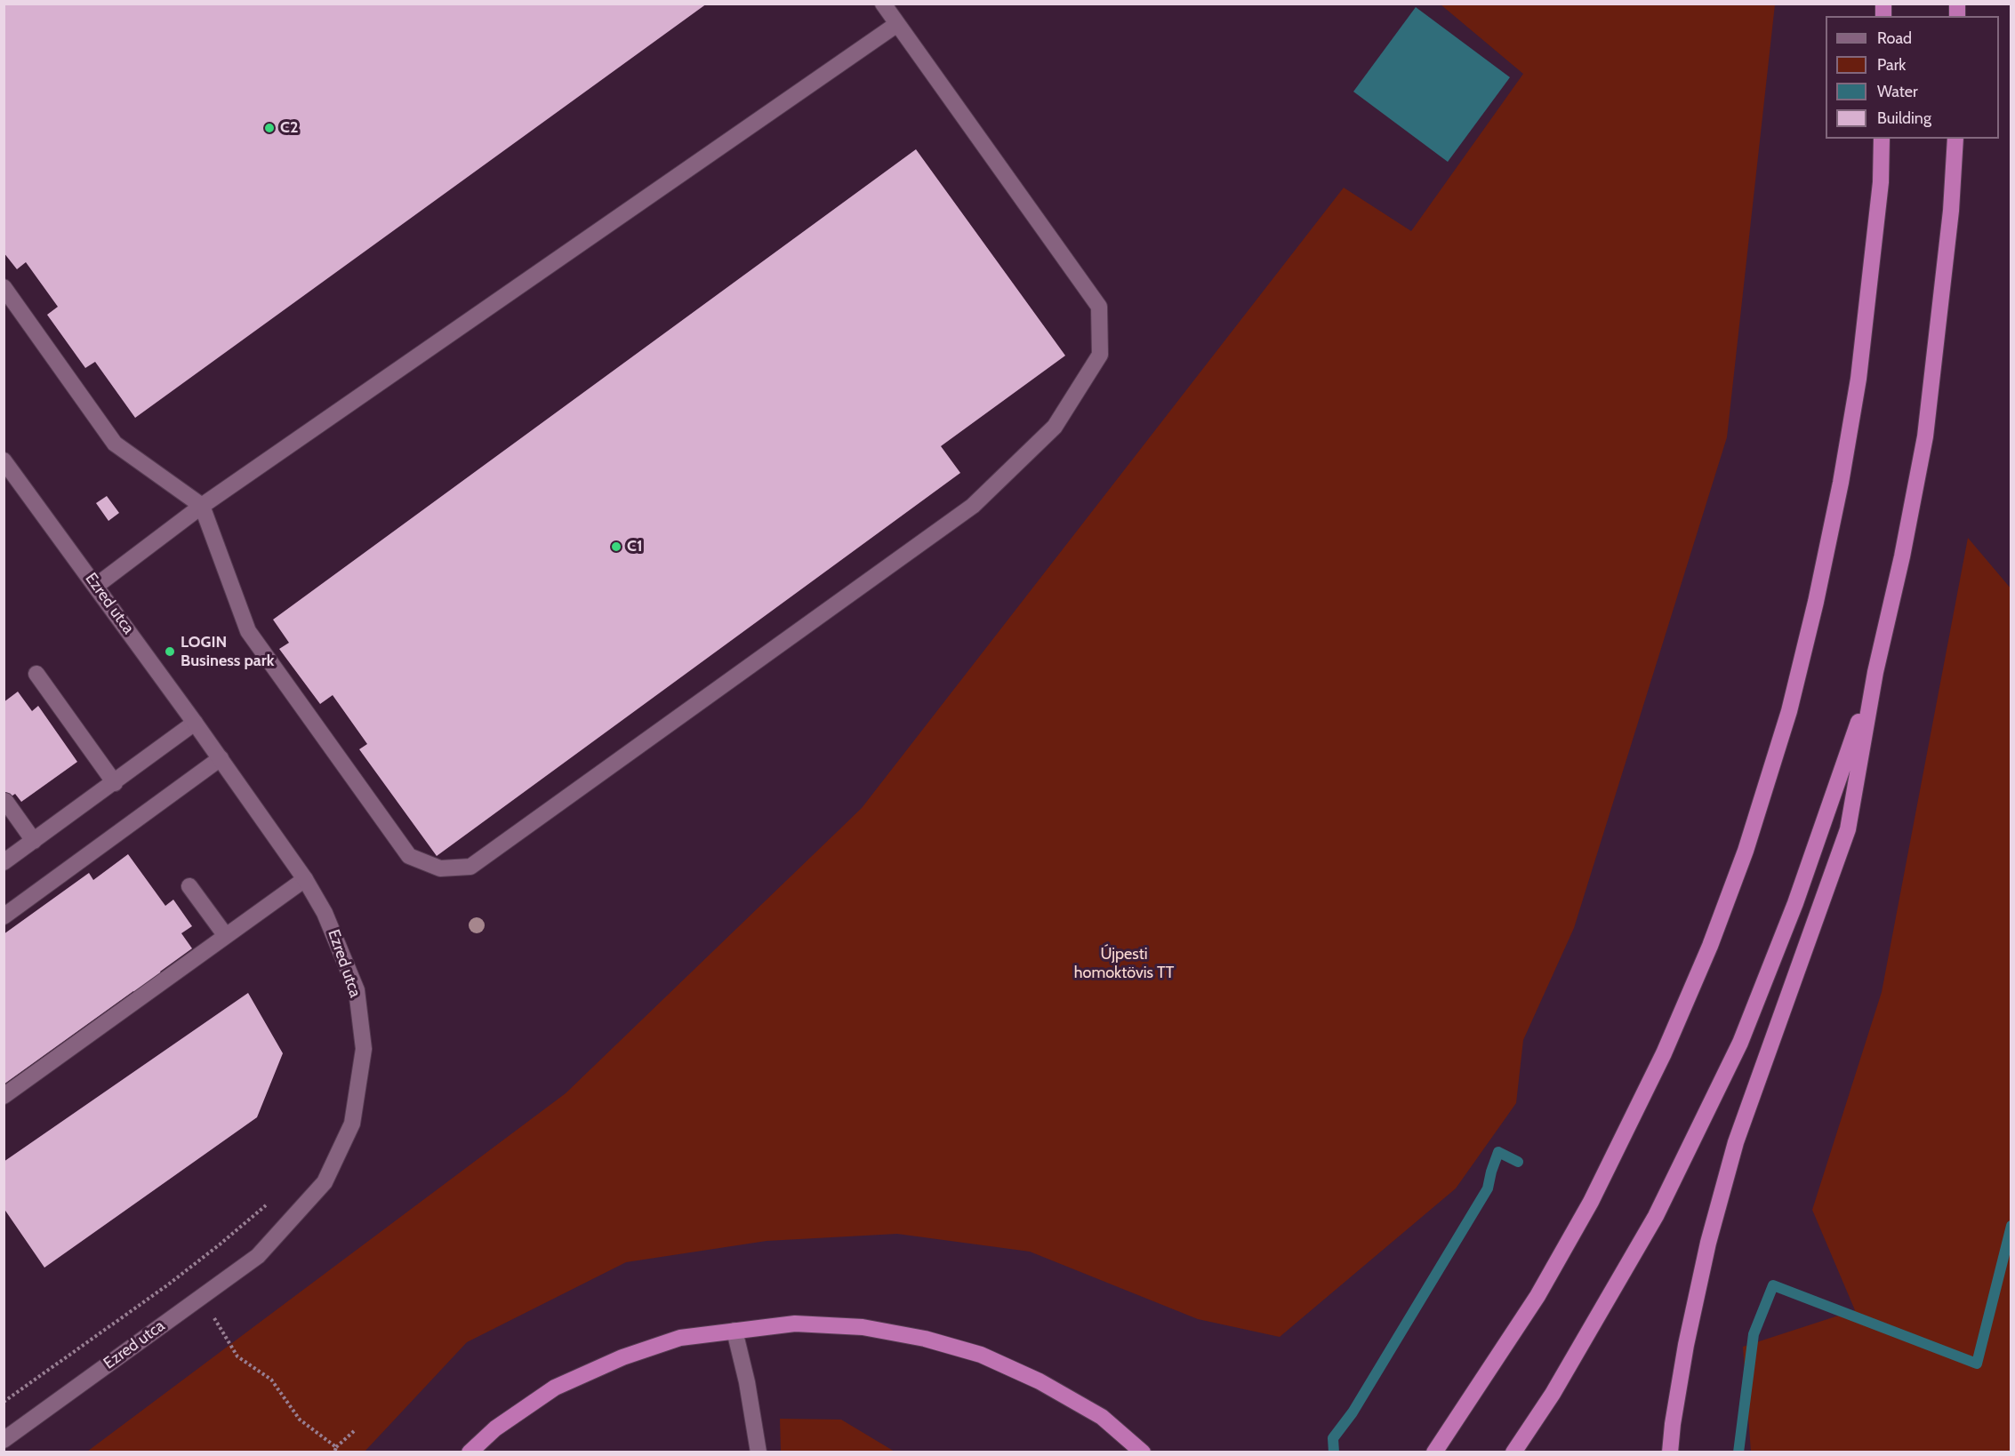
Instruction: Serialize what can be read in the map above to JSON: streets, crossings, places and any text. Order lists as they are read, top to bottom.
{
  "streets": {
    "street": ["Ezred utca"]
  },
  "parks": ["Újpesti homoktövis TT"],
  "places": ["C2", "C1", "LOGIN Business park"],
  "legend": [
    "Road",
    "Park",
    "Water",
    "Building"
  ]
}
